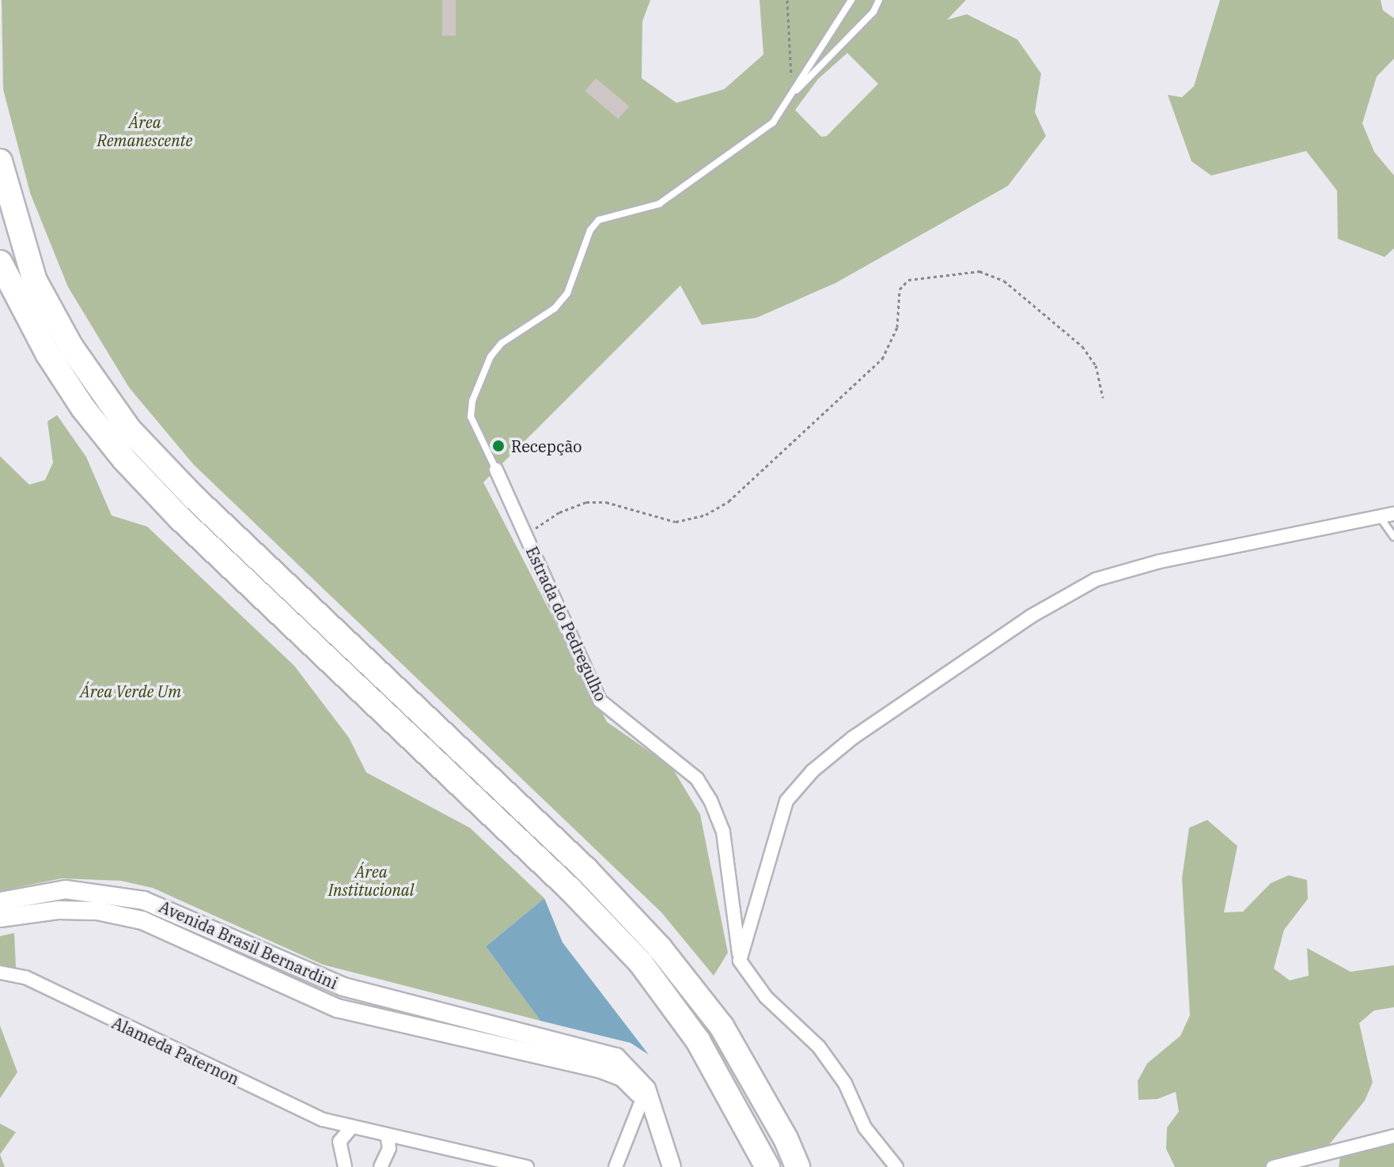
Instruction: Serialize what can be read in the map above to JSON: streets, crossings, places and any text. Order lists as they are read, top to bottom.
{
  "streets": {
    "street": ["Estrada do Pedregulho", "Avenida Brasil Bernardini", "Alameda Paternon"]
  },
  "parks": ["Área Remanescente", "Área Verde Um", "Área Institucional"],
  "places": ["Recepção"]
}
